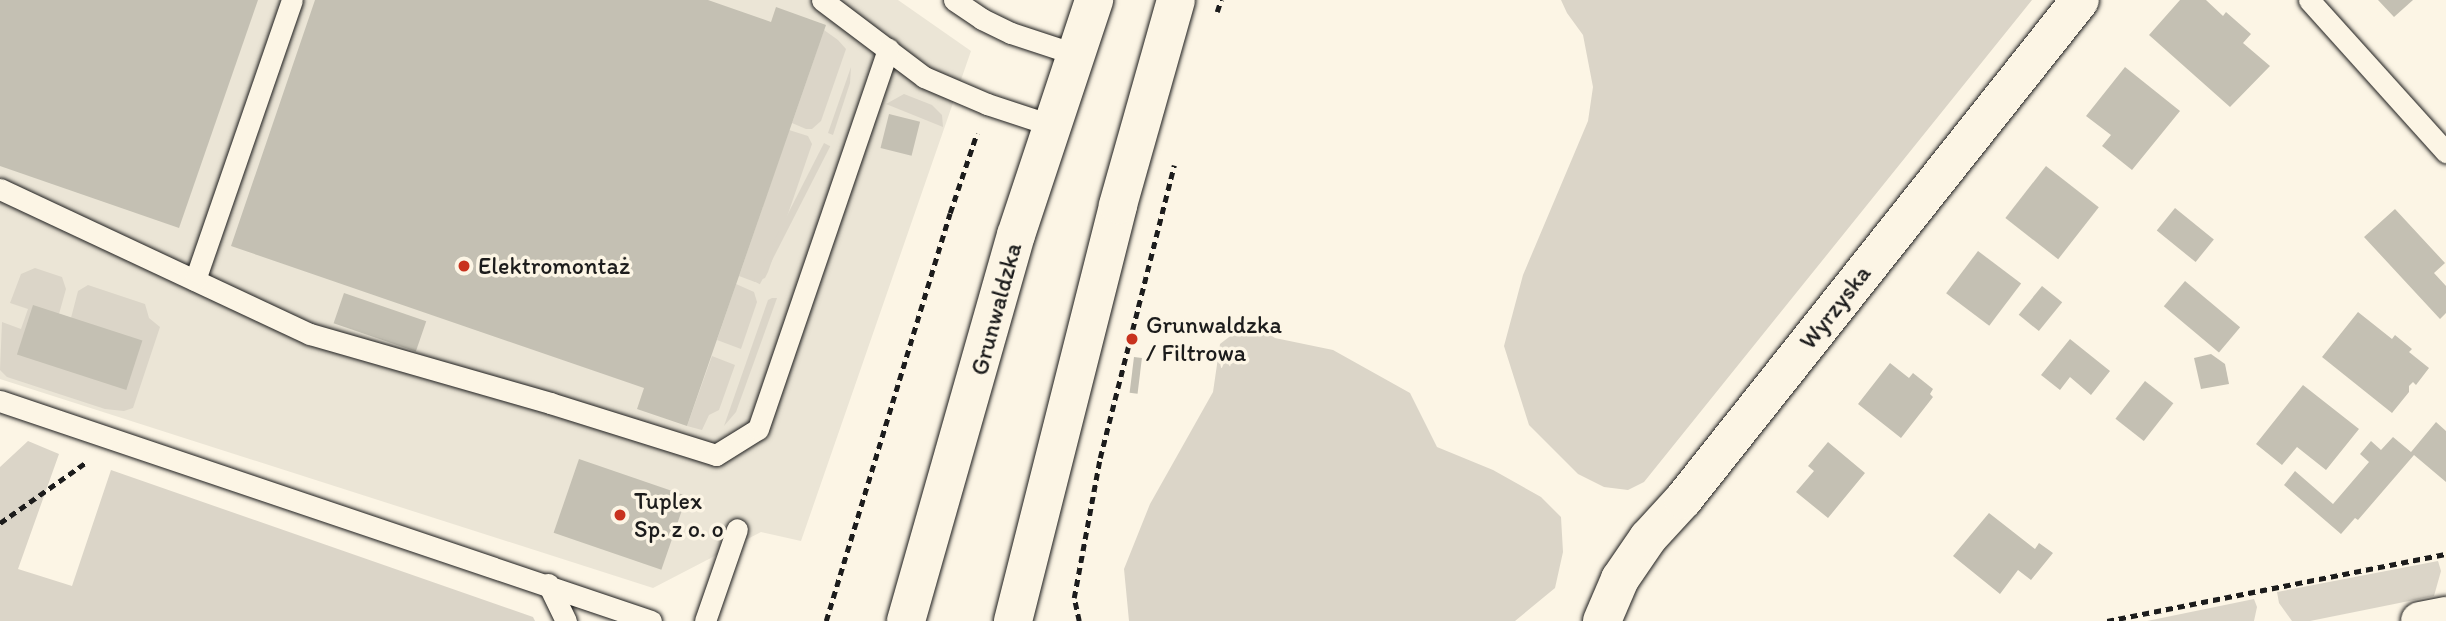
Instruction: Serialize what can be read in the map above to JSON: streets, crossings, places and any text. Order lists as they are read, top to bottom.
{
  "streets": {
    "main road": ["Wyrzyska", "Grunwaldzka"]
  },
  "places": ["Elektromontaż", "Grunwaldzka / Filtrowa", "Tuplex Sp. z o. o"]
}
